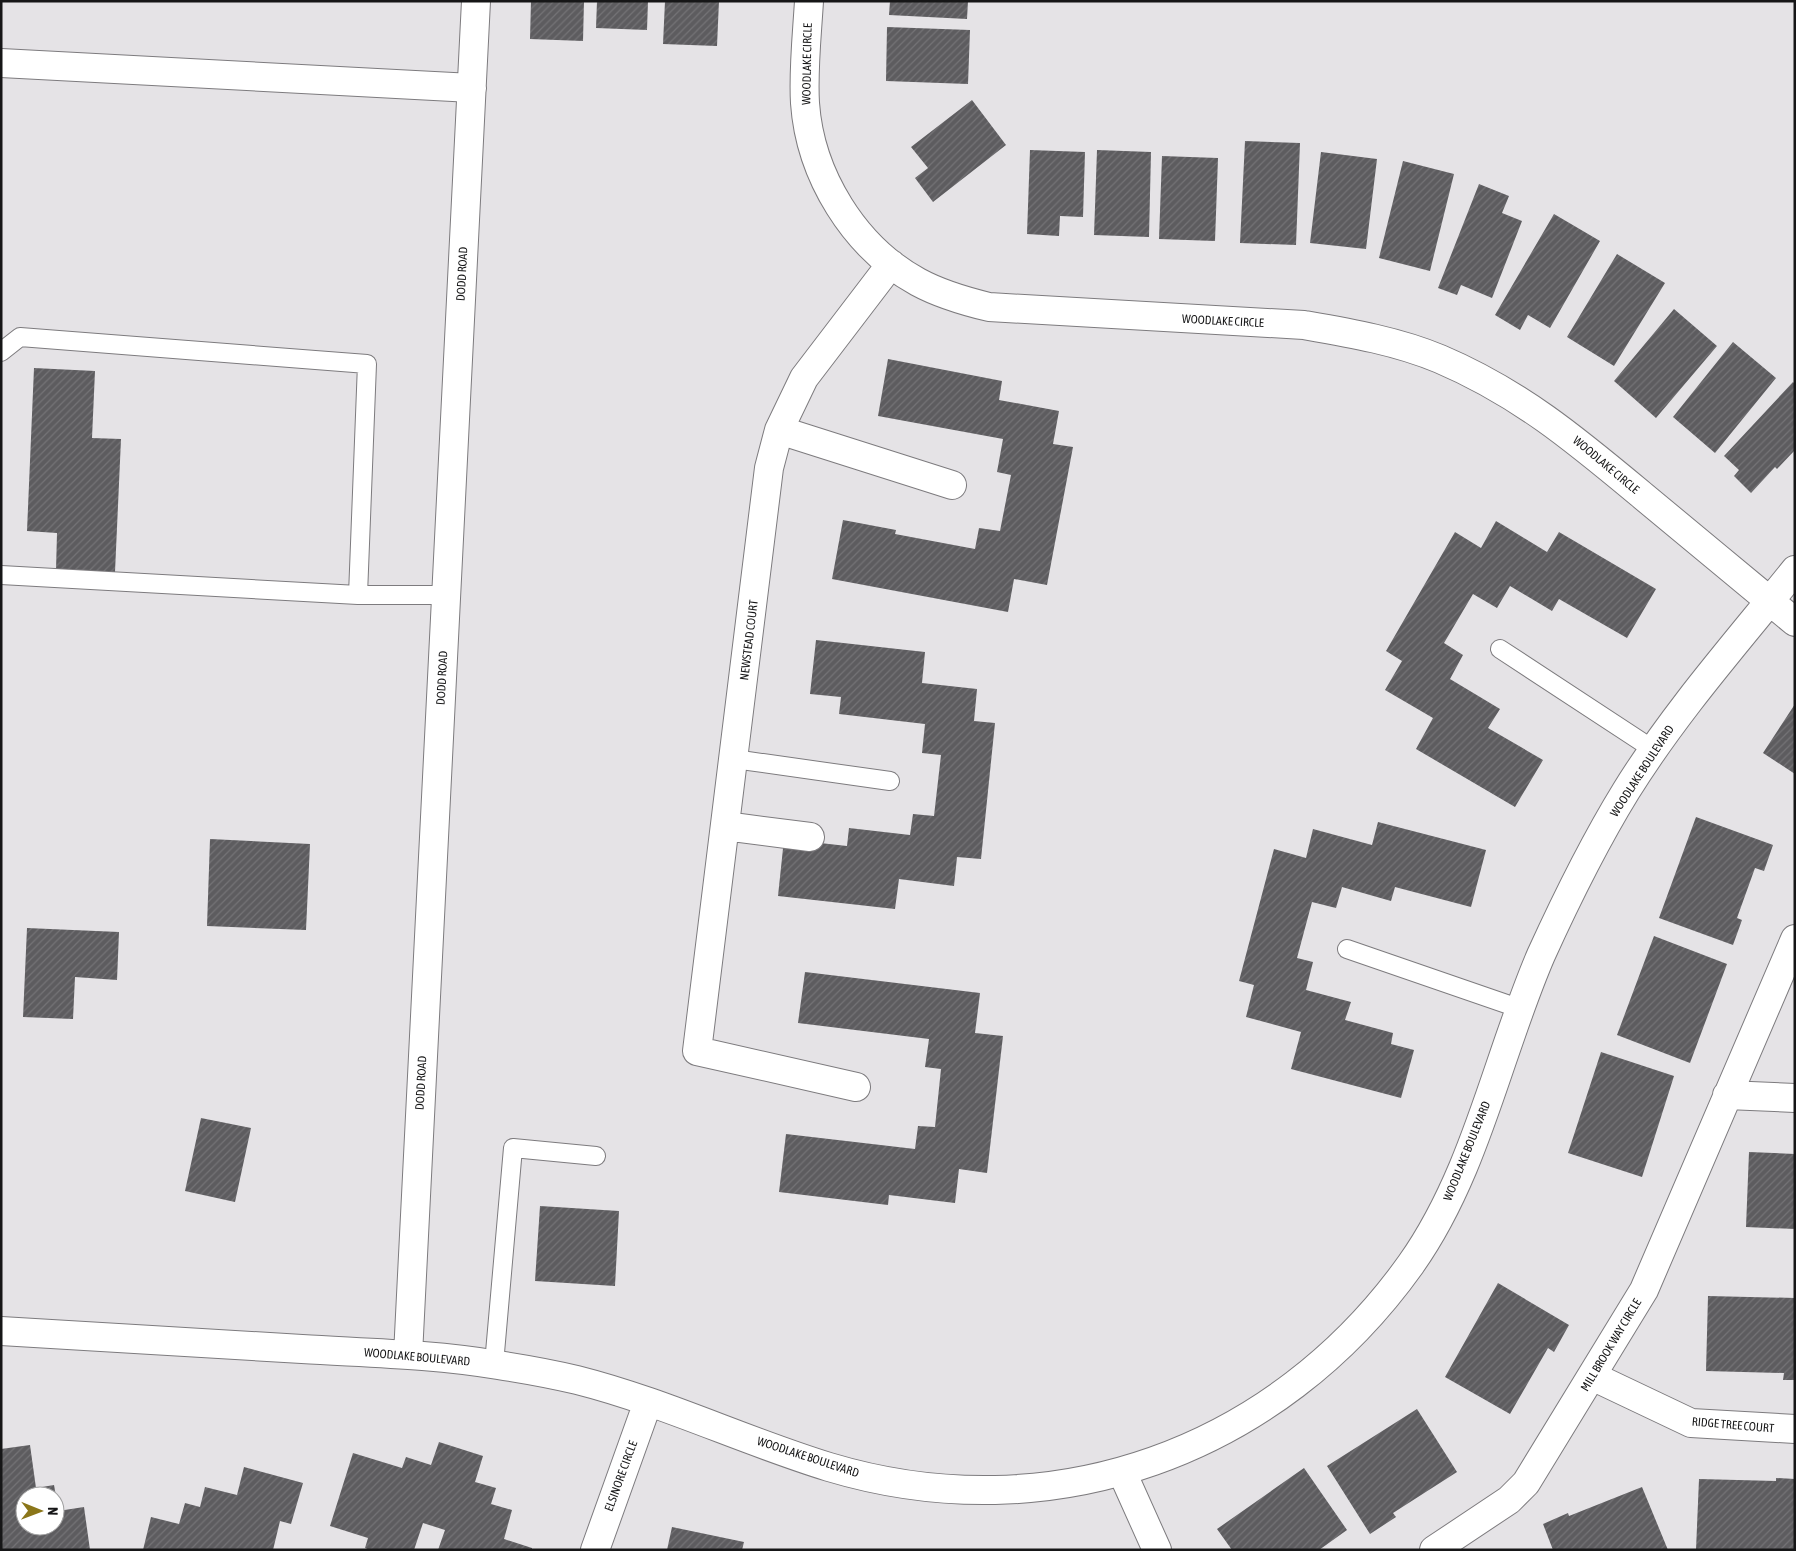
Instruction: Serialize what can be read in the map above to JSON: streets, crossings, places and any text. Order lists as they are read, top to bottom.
{
  "streets": {
    "street": [
      "WOODLAKE CIRCLE",
      "DODD ROAD",
      "NEWSTEAD COURT",
      "WOODLAKE BOULEVARD",
      "MILL BROOK WAY CIRCLE",
      "RIDGE TREE COURT",
      "ELSINORE CIRCLE"
    ]
  },
  "crossings": [
    ["WOODLAKE CIRCLE", "NEWSTEAD COURT"],
    ["WOODLAKE CIRCLE", "WOODLAKE BOULEVARD"],
    ["DODD ROAD", "WOODLAKE BOULEVARD"],
    ["WOODLAKE BOULEVARD", "ELSINORE CIRCLE"],
    ["MILL BROOK WAY CIRCLE", "RIDGE TREE COURT"]
  ],
  "north": "right"
}
